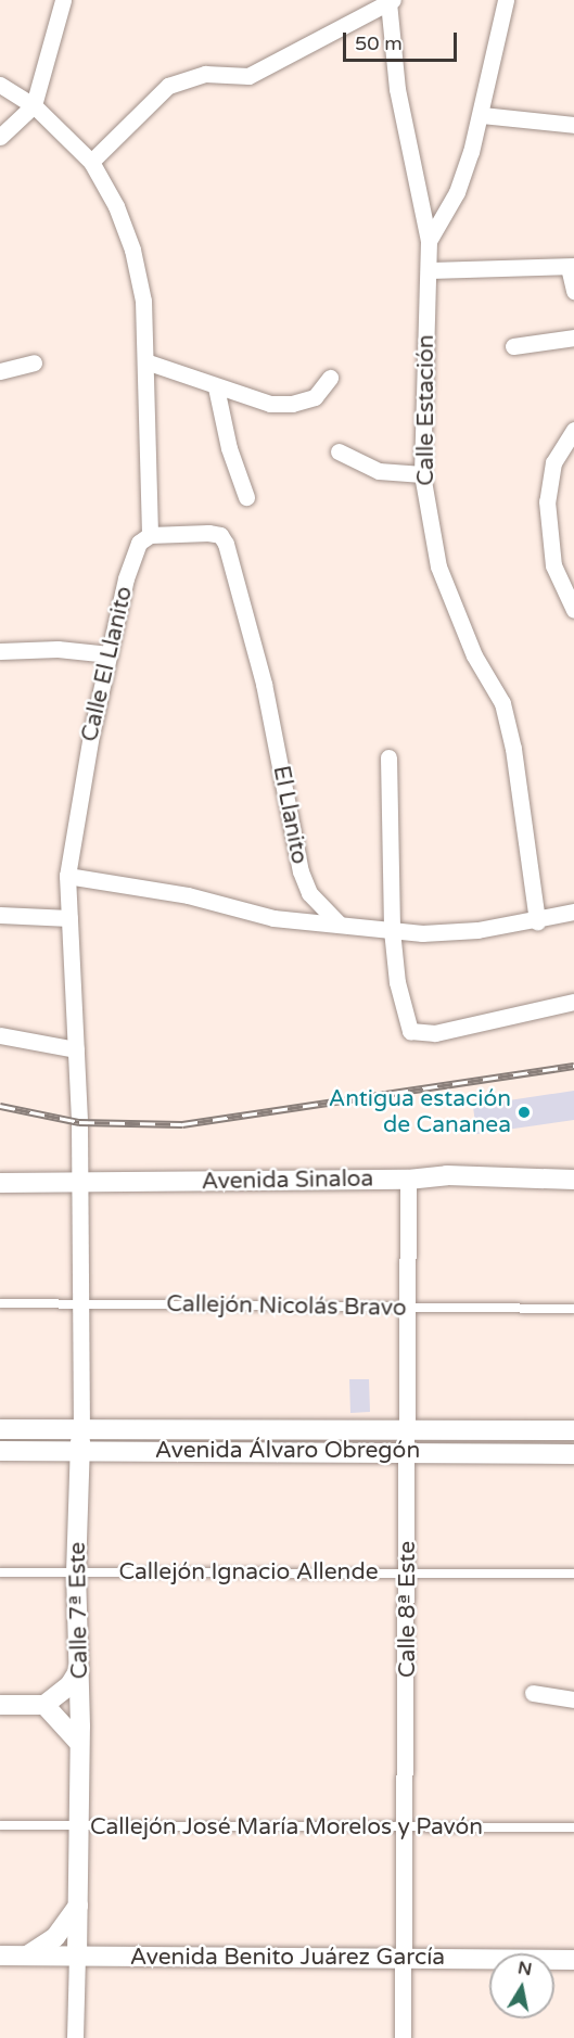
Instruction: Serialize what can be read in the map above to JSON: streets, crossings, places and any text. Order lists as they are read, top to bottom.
{
  "streets": {
    "street": [
      "Calle Estación",
      "Calle El Llanito",
      "El Llanito",
      "Avenida Sinaloa",
      "Avenida Álvaro Obregón",
      "Calle 8ª Este",
      "Calle 7ª Este",
      "Avenida Benito Juárez García"
    ],
    "lane": ["Callejón Nicolás Bravo", "Callejón Ignacio Allende", "Callejón José María Morelos y Pavón"]
  },
  "crossings": [
    ["Calle El Llanito", "El Llanito"],
    ["Calle El Llanito", "Avenida Sinaloa"],
    ["Calle El Llanito", "Calle 7ª Este"],
    ["Avenida Sinaloa", "Calle 8ª Este"],
    ["Avenida Sinaloa", "Calle 7ª Este"],
    ["Callejón Nicolás Bravo", "Calle 8ª Este"],
    ["Callejón Nicolás Bravo", "Calle 7ª Este"],
    ["Avenida Álvaro Obregón", "Calle 8ª Este"],
    ["Avenida Álvaro Obregón", "Calle 7ª Este"],
    ["Callejón Ignacio Allende", "Calle 8ª Este"],
    ["Callejón Ignacio Allende", "Calle 7ª Este"],
    ["Calle 8ª Este", "Callejón José María Morelos y Pavón"],
    ["Calle 8ª Este", "Avenida Benito Juárez García"],
    ["Calle 7ª Este", "Callejón José María Morelos y Pavón"],
    ["Calle 7ª Este", "Avenida Benito Juárez García"]
  ],
  "places": ["Antigua estación de Cananea"],
  "scale_bar": "50 m",
  "north": "top"
}
